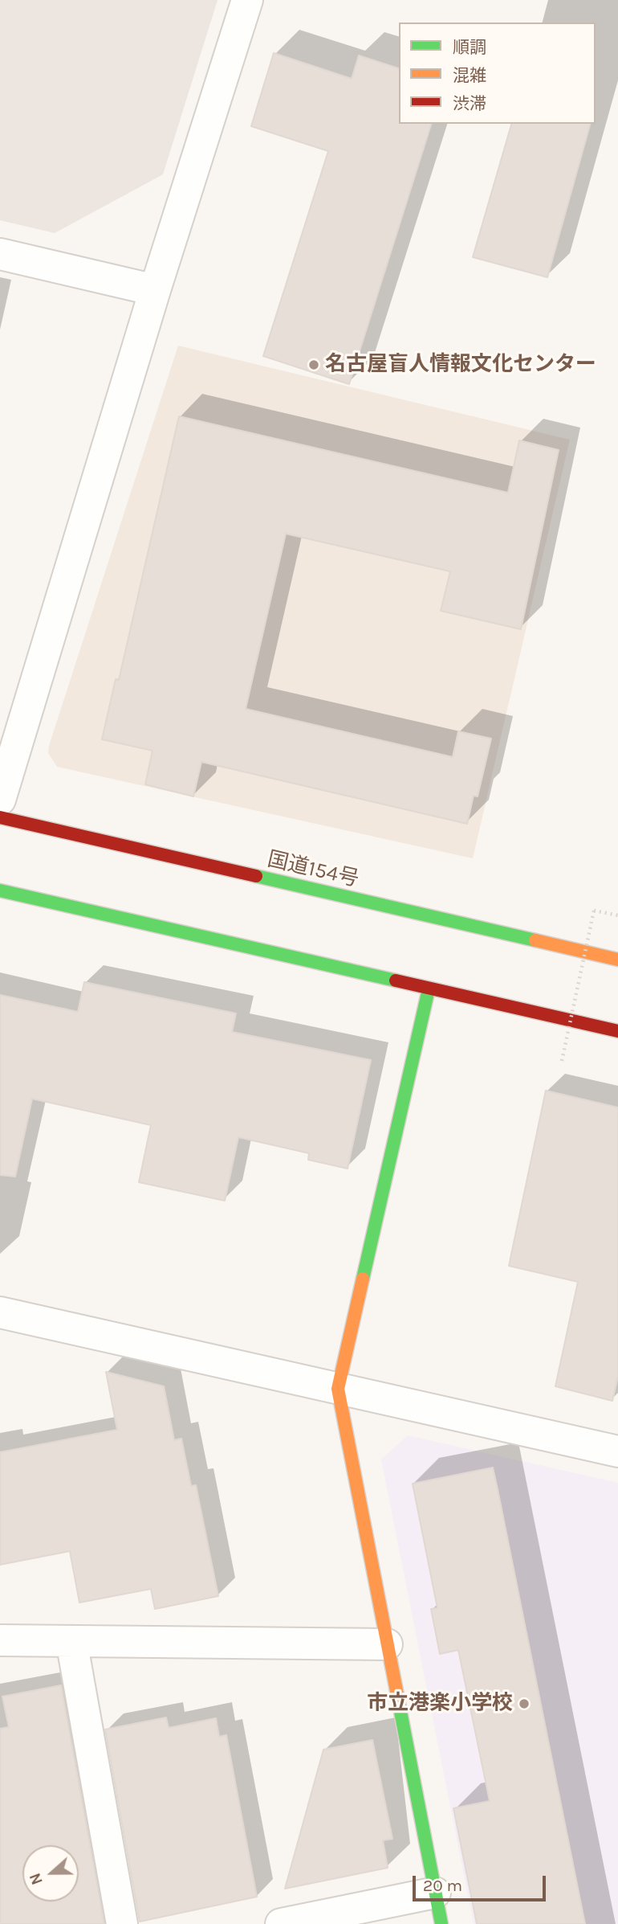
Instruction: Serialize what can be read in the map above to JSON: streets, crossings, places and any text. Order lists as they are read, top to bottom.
{
  "streets": {
    "main road": ["国道154号"]
  },
  "places": ["名古屋盲人情報文化センター", "市立港楽小学校"],
  "legend": ["順調", "混雑", "渋滞"],
  "scale_bar": "20 m",
  "north": "left"
}
